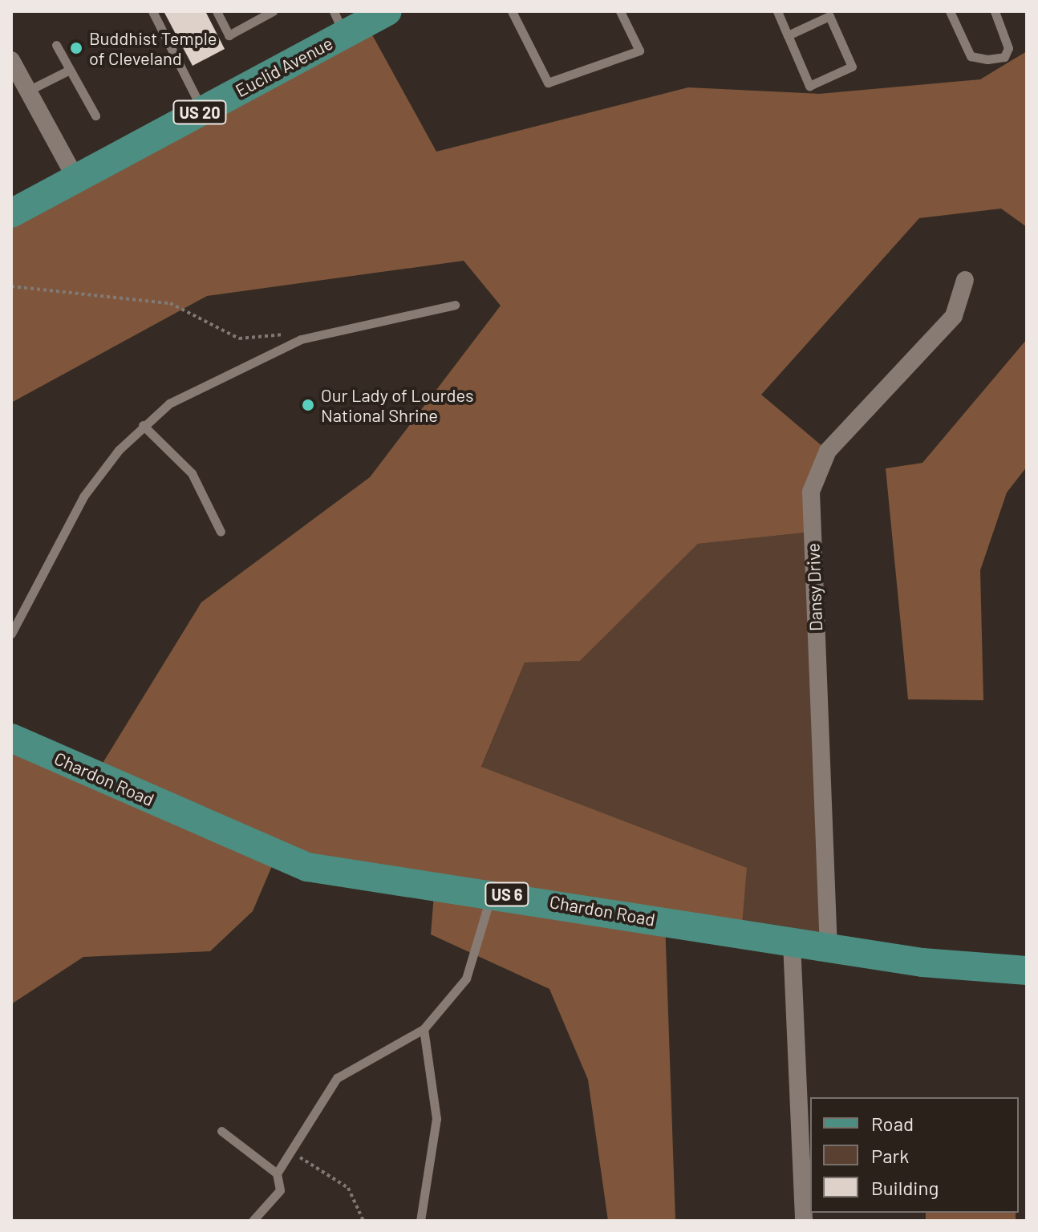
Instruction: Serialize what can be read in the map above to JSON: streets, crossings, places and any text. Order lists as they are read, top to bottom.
{
  "streets": {
    "main road": [
      "Euclid Avenue",
      "US 20",
      "Chardon Road",
      "US 6"
    ],
    "street": ["Dansy Drive"]
  },
  "crossings": [
    ["Dansy Drive", "Chardon Road"]
  ],
  "places": ["Buddhist Temple of Cleveland", "Our Lady of Lourdes National Shrine"],
  "legend": ["Road", "Park", "Building"]
}
